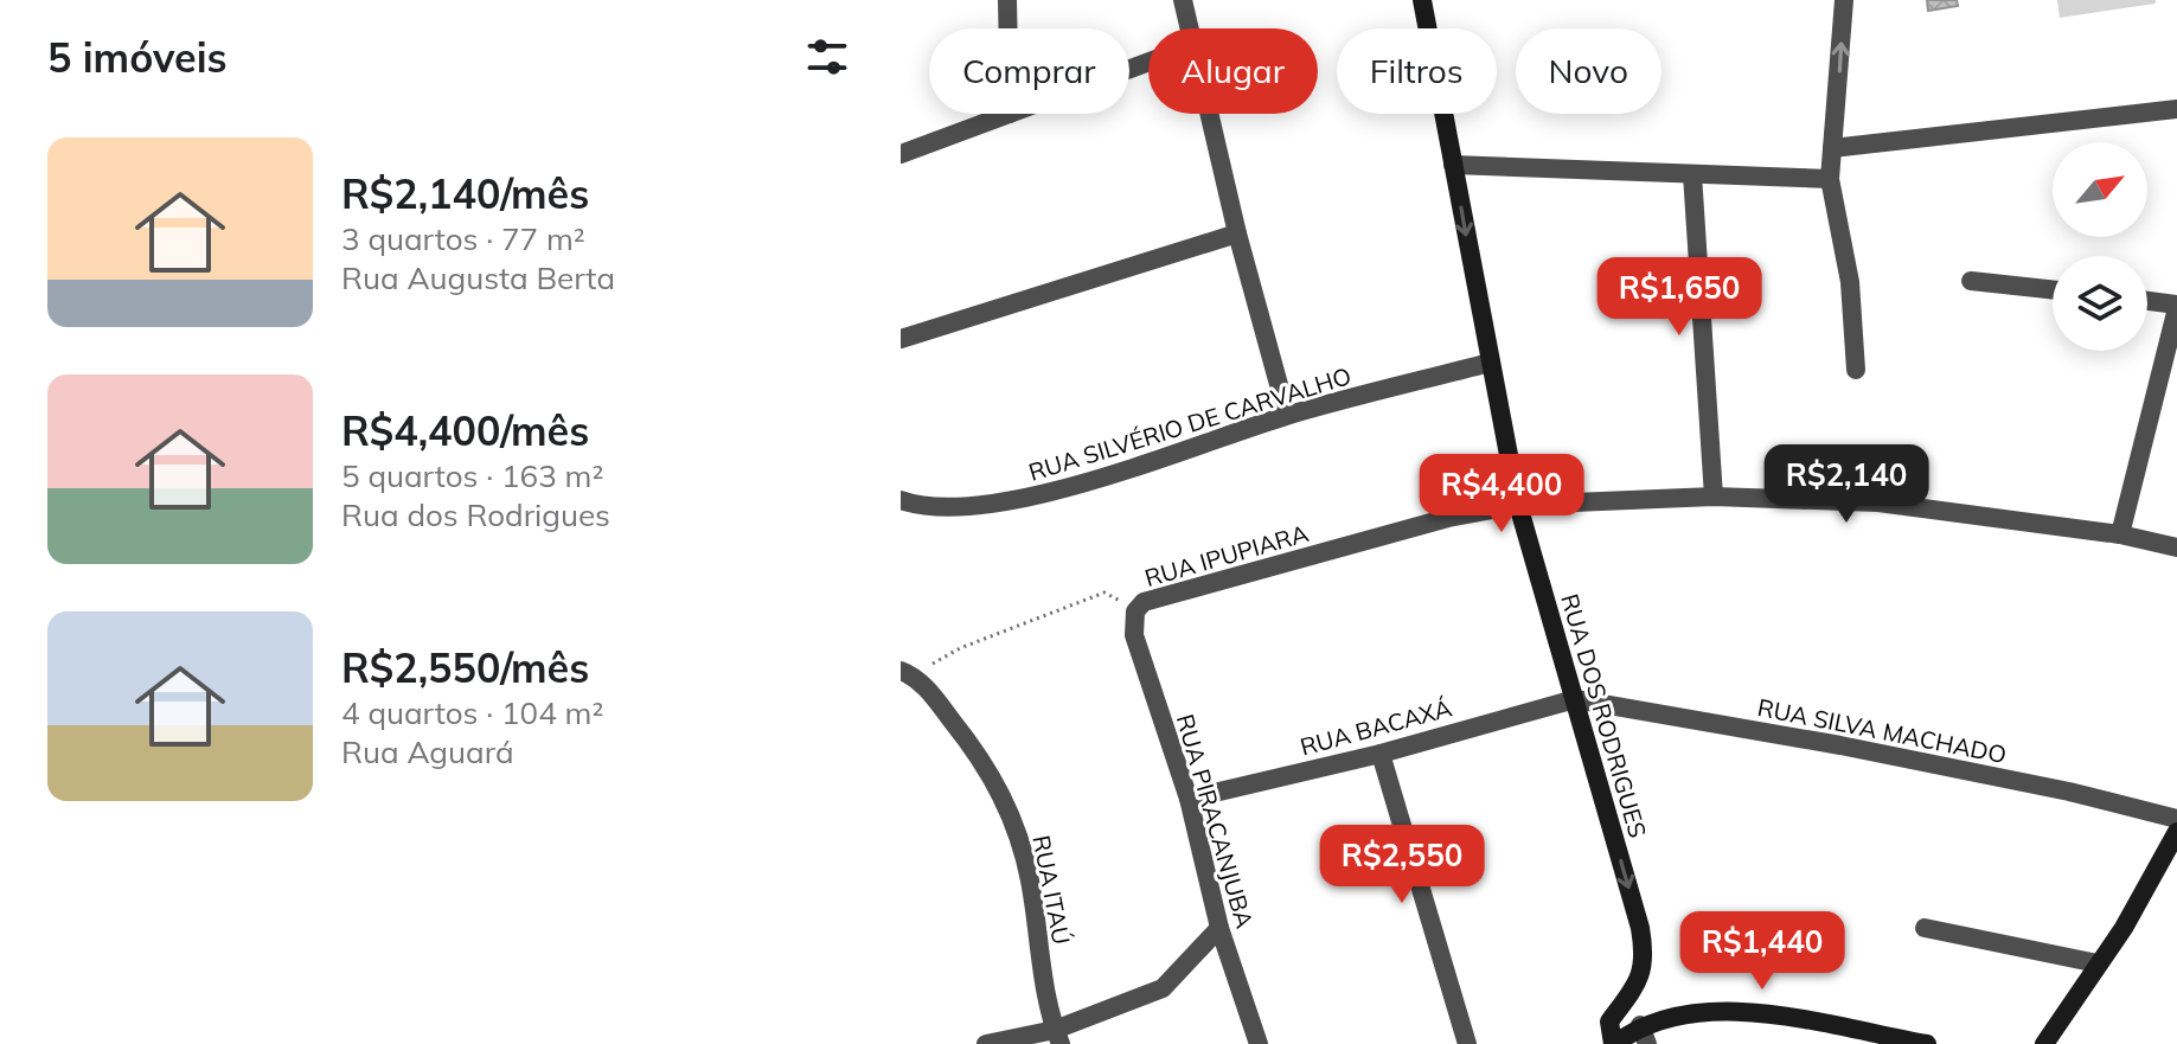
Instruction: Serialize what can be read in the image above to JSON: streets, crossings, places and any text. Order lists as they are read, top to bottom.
{
  "streets": {
    "street": [
      "RUA SILVÉRIO DE CARVALHO",
      "RUA IPUPIARA",
      "RUA DOS RODRIGUES",
      "RUA BACAXÁ",
      "RUA SILVA MACHADO",
      "RUA PIRACANJUBA",
      "RUA ITAÚ"
    ]
  },
  "crossings": [
    ["RUA SILVÉRIO DE CARVALHO", "RUA DOS RODRIGUES"],
    ["RUA IPUPIARA", "RUA DOS RODRIGUES"],
    ["RUA IPUPIARA", "RUA PIRACANJUBA"],
    ["RUA IPUPIARA", "RUA ITAÚ"],
    ["RUA DOS RODRIGUES", "RUA BACAXÁ"],
    ["RUA DOS RODRIGUES", "RUA SILVA MACHADO"],
    ["RUA BACAXÁ", "RUA SILVA MACHADO"],
    ["RUA BACAXÁ", "RUA PIRACANJUBA"]
  ],
  "one_way": ["RUA DOS RODRIGUES"],
  "north": "top right",
  "page": {
    "heading": "5 imóveis",
    "chip": [
      "Comprar",
      "Alugar",
      "Filtros",
      "Novo"
    ],
    "list": [
      {
        "name": "R$2,140/mês",
        "note": "3 quartos · 77 m² · Rua Augusta Berta"
      },
      {
        "name": "R$4,400/mês",
        "note": "5 quartos · 163 m² · Rua dos Rodrigues"
      },
      {
        "name": "R$2,550/mês",
        "note": "4 quartos · 104 m² · Rua Aguará"
      }
    ],
    "price": [
      "R$1,650",
      "R$2,140",
      "R$4,400",
      "R$2,550",
      "R$1,440"
    ]
  }
}
